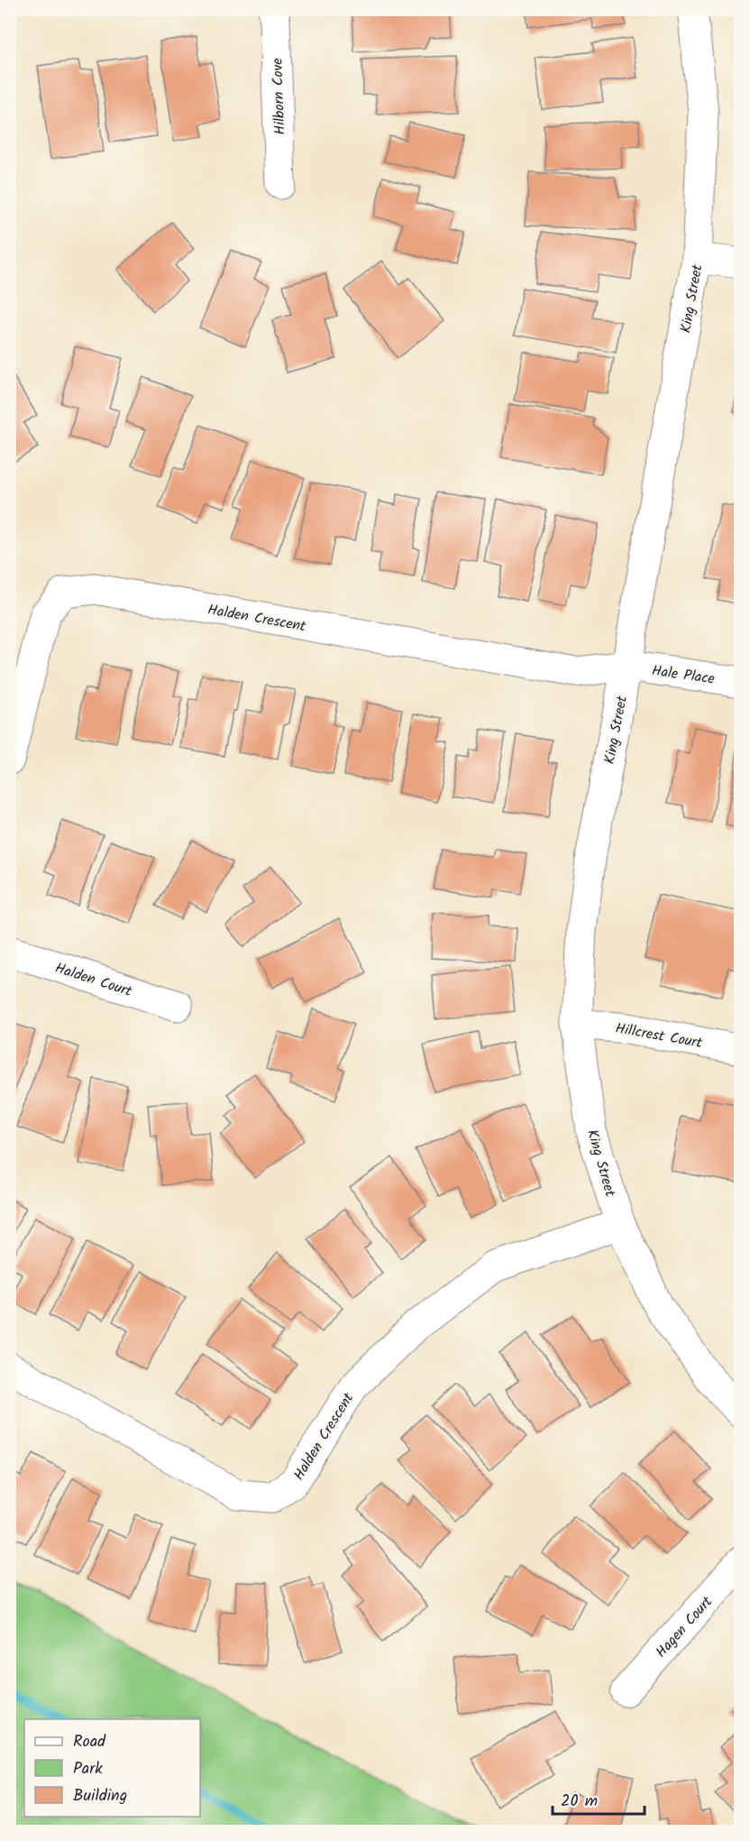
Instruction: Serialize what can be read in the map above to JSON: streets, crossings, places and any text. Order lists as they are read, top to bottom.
{
  "streets": {
    "street": [
      "Hilborn Cove",
      "King Street",
      "Halden Crescent",
      "Hale Place",
      "Halden Court",
      "Hillcrest Court",
      "Hagen Court"
    ]
  },
  "crossings": [
    ["King Street", "Halden Crescent"],
    ["King Street", "Hale Place"],
    ["King Street", "Hillcrest Court"],
    ["Halden Crescent", "Hale Place"]
  ],
  "legend": ["Road", "Park", "Building"],
  "scale_bar": "20 m"
}
